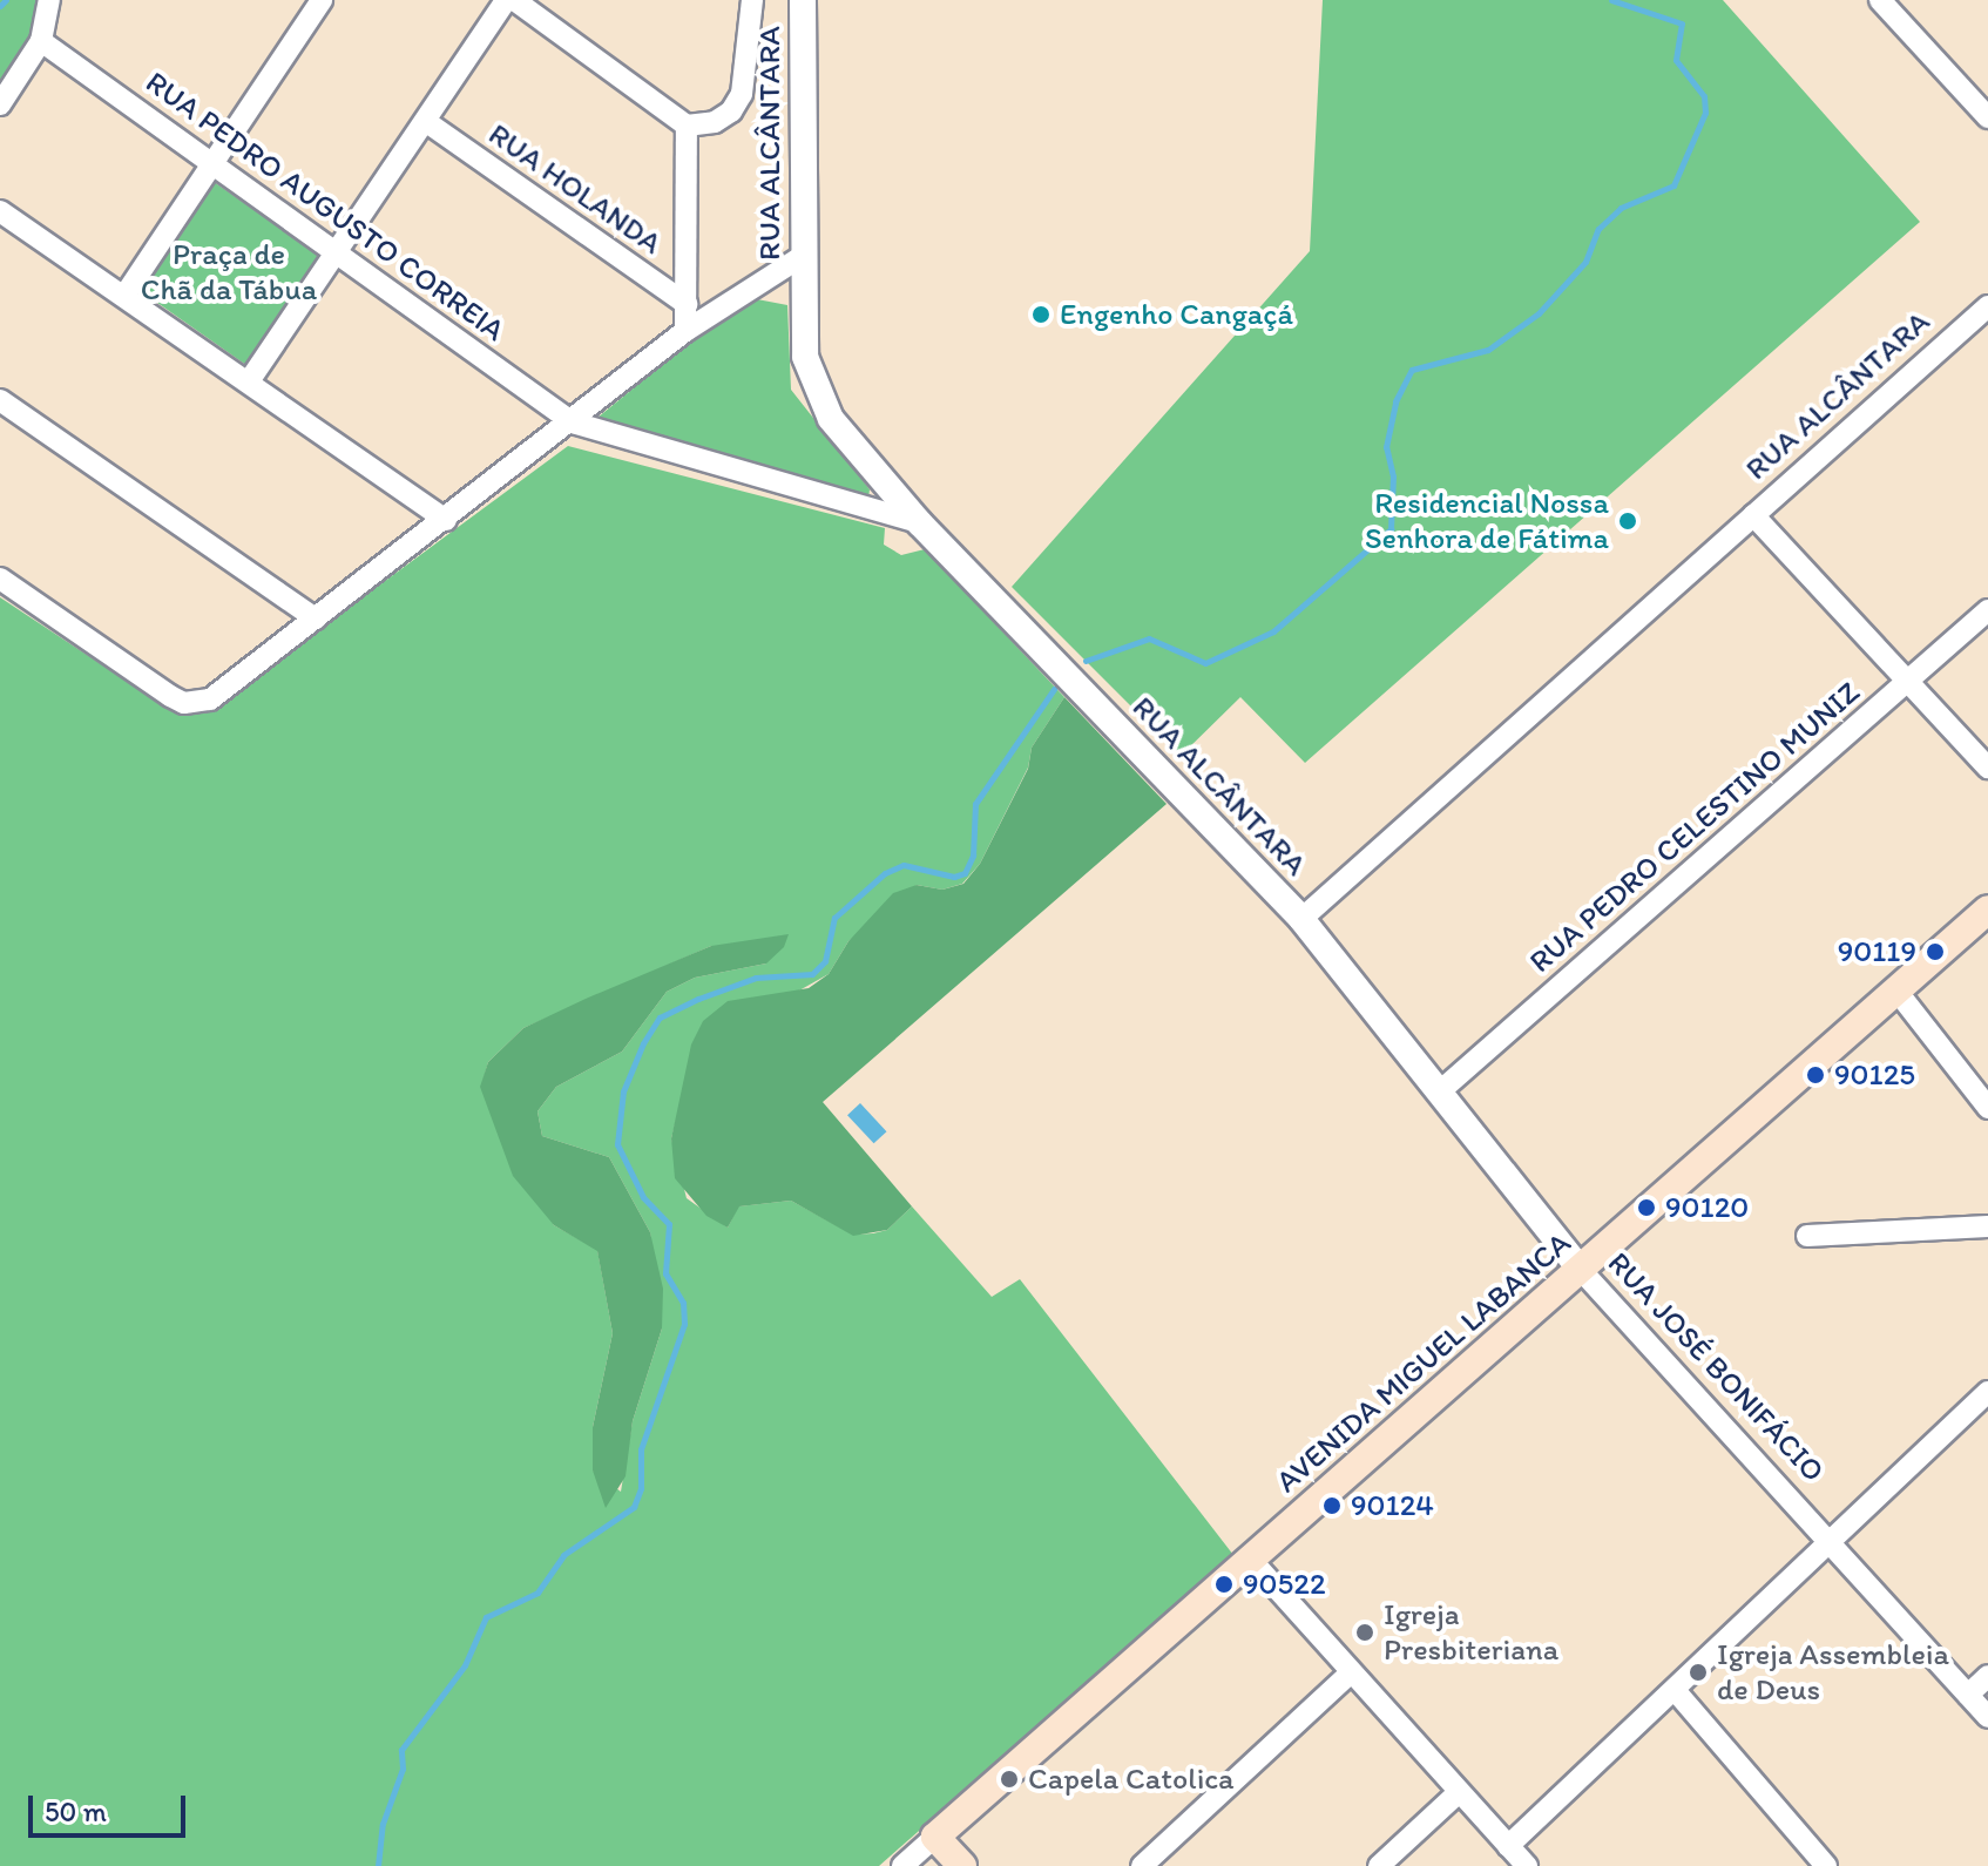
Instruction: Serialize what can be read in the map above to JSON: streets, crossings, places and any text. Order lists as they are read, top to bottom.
{
  "streets": {
    "main road": ["AVENIDA MIGUEL LABANCA"],
    "street": [
      "RUA ALCÂNTARA",
      "RUA HOLANDA",
      "RUA PEDRO AUGUSTO CORREIA",
      "RUA PEDRO CELESTINO MUNIZ",
      "RUA JOSÉ BONIFÁCIO"
    ]
  },
  "crossings": [
    ["RUA ALCÂNTARA", "RUA JOSÉ BONIFÁCIO"],
    ["RUA PEDRO CELESTINO MUNIZ", "RUA JOSÉ BONIFÁCIO"],
    ["AVENIDA MIGUEL LABANCA", "RUA JOSÉ BONIFÁCIO"]
  ],
  "parks": ["Praça de Chã da Tábua"],
  "places": [
    "Engenho Cangaçá",
    "Residencial Nossa Senhora de Fátima",
    "90119",
    "90125",
    "90120",
    "90124",
    "90522",
    "Igreja Presbiteriana",
    "Igreja Assembleia de Deus",
    "Capela Catolica"
  ],
  "scale_bar": "50 m"
}
